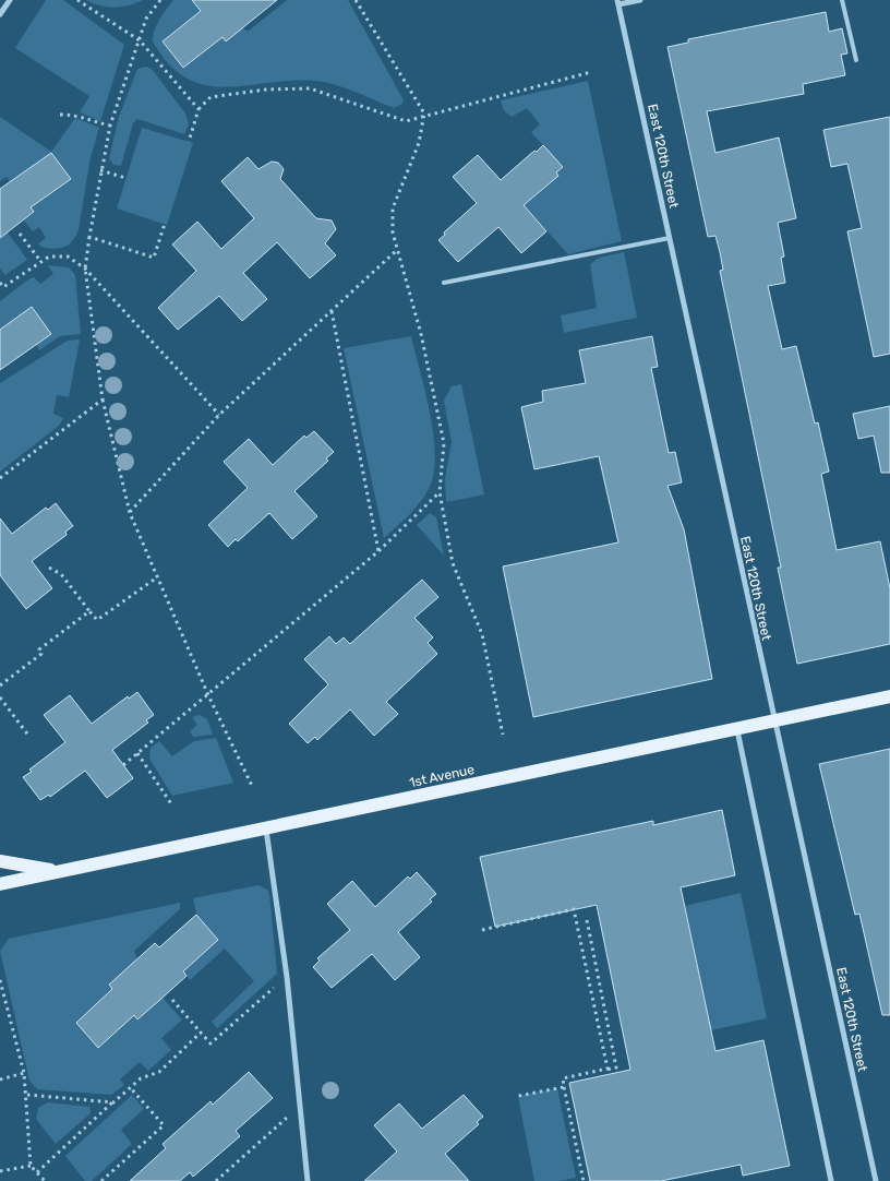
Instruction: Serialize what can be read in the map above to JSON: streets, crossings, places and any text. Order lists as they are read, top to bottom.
{
  "streets": {
    "main road": ["1st Avenue"],
    "street": ["East 120th Street"]
  },
  "crossings": [
    ["East 120th Street", "1st Avenue"]
  ]
}
